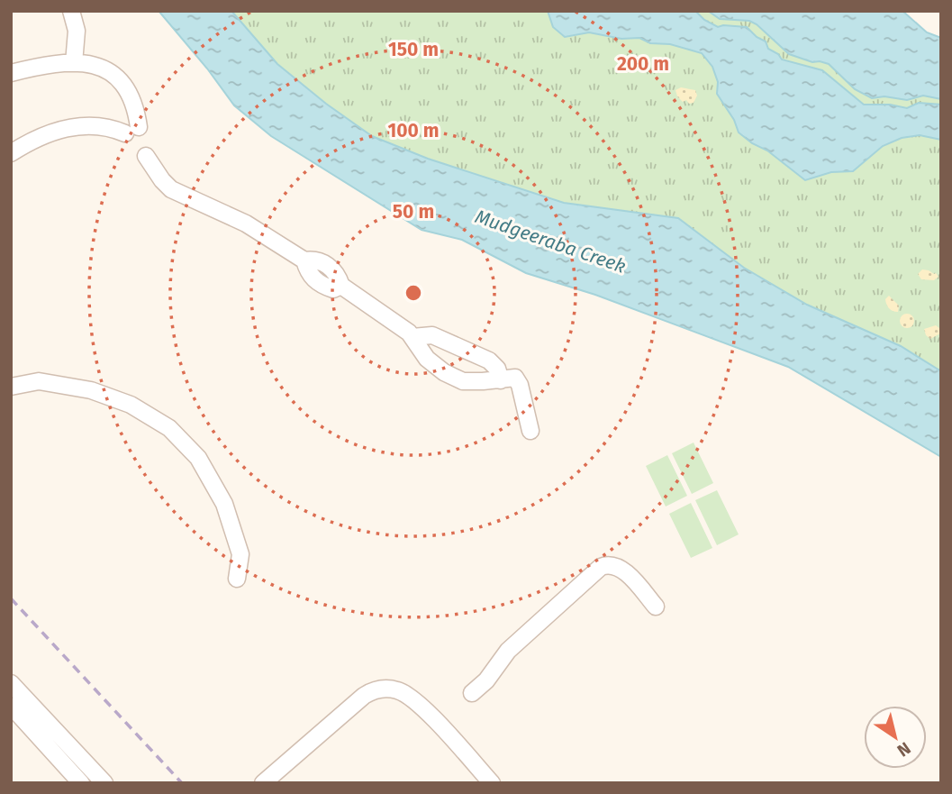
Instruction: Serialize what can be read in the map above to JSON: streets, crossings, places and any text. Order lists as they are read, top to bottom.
{
  "water": ["Mudgeeraba Creek"],
  "north": "bottom right",
  "rings": [
    "150 m",
    "200 m",
    "100 m",
    "50 m"
  ]
}
